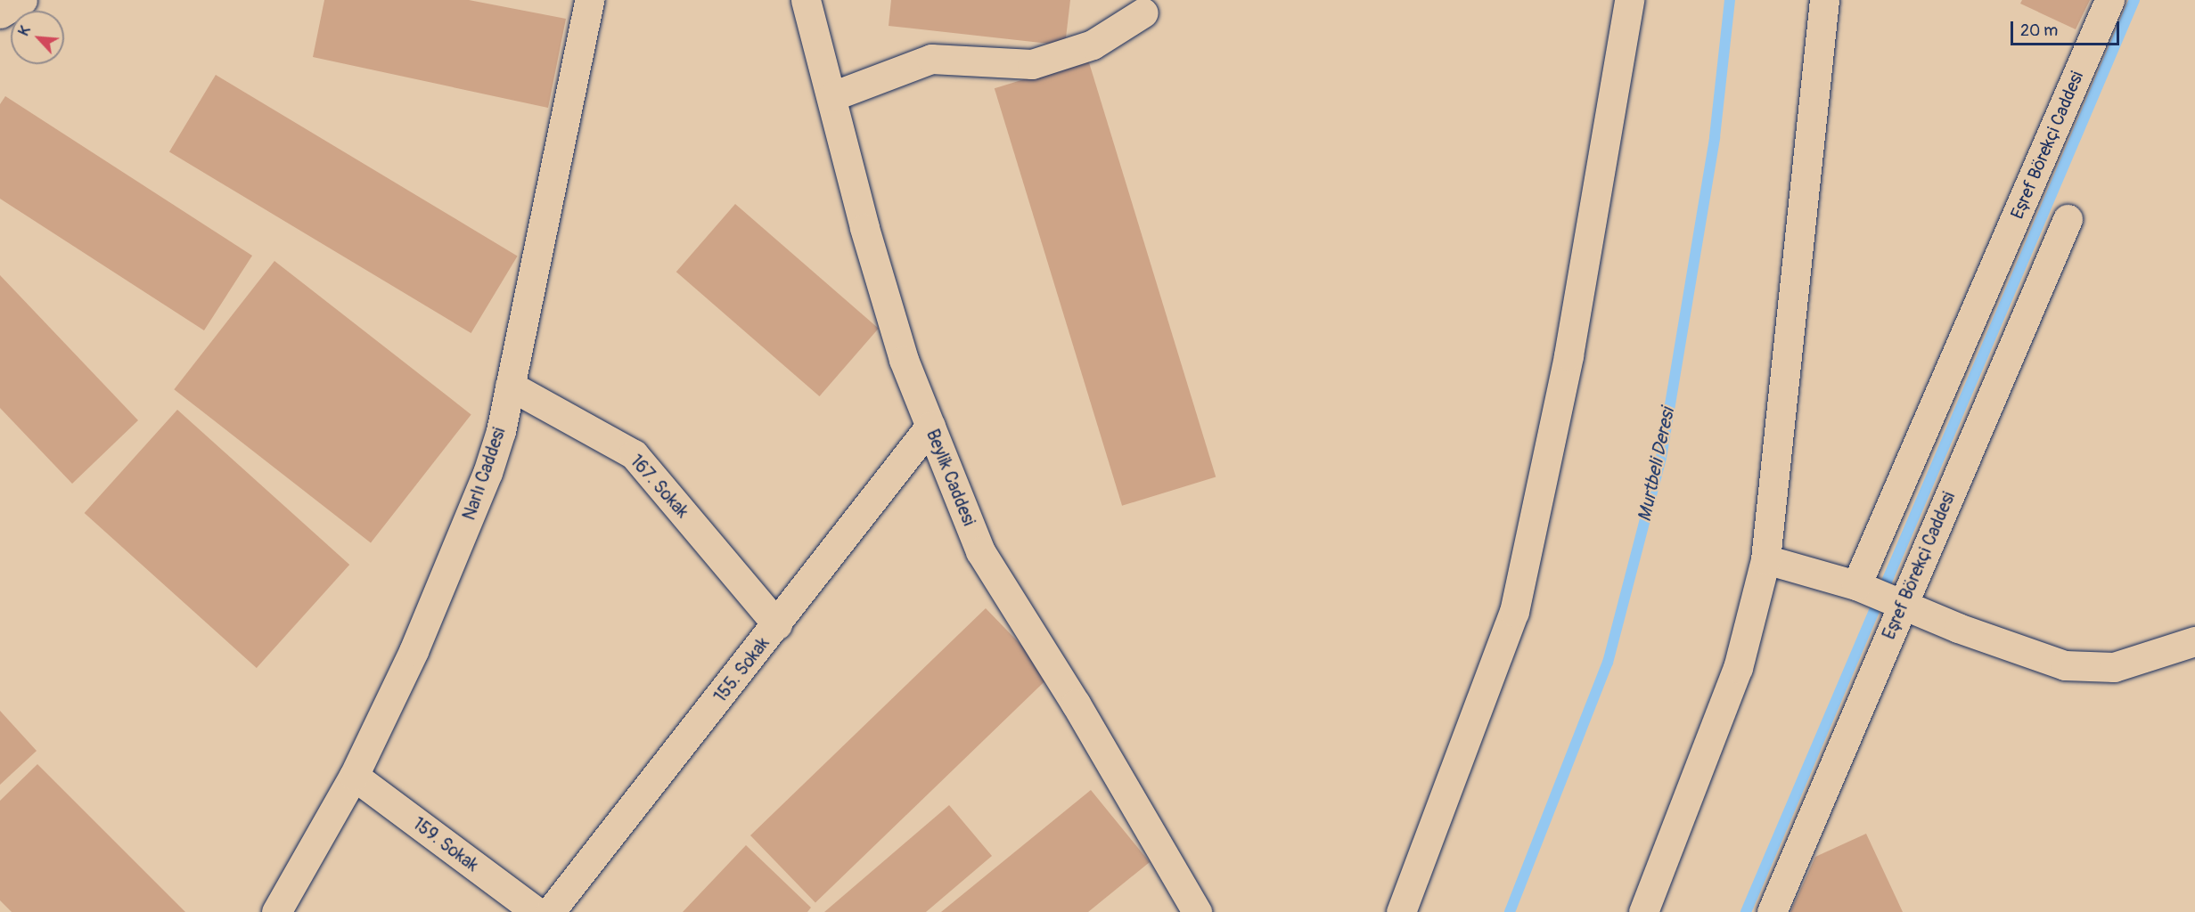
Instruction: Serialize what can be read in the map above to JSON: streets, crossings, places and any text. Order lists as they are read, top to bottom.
{
  "streets": {
    "street": [
      "Eşref Börekçi Caddesi",
      "Narlı Caddesi",
      "Beylik Caddesi",
      "167. Sokak",
      "155. Sokak",
      "159. Sokak"
    ]
  },
  "crossings": [
    ["Narlı Caddesi", "167. Sokak"],
    ["Narlı Caddesi", "159. Sokak"],
    ["Beylik Caddesi", "155. Sokak"],
    ["167. Sokak", "155. Sokak"]
  ],
  "water": ["Murtbeli Deresi"],
  "scale_bar": "20 m",
  "north": "top left"
}
